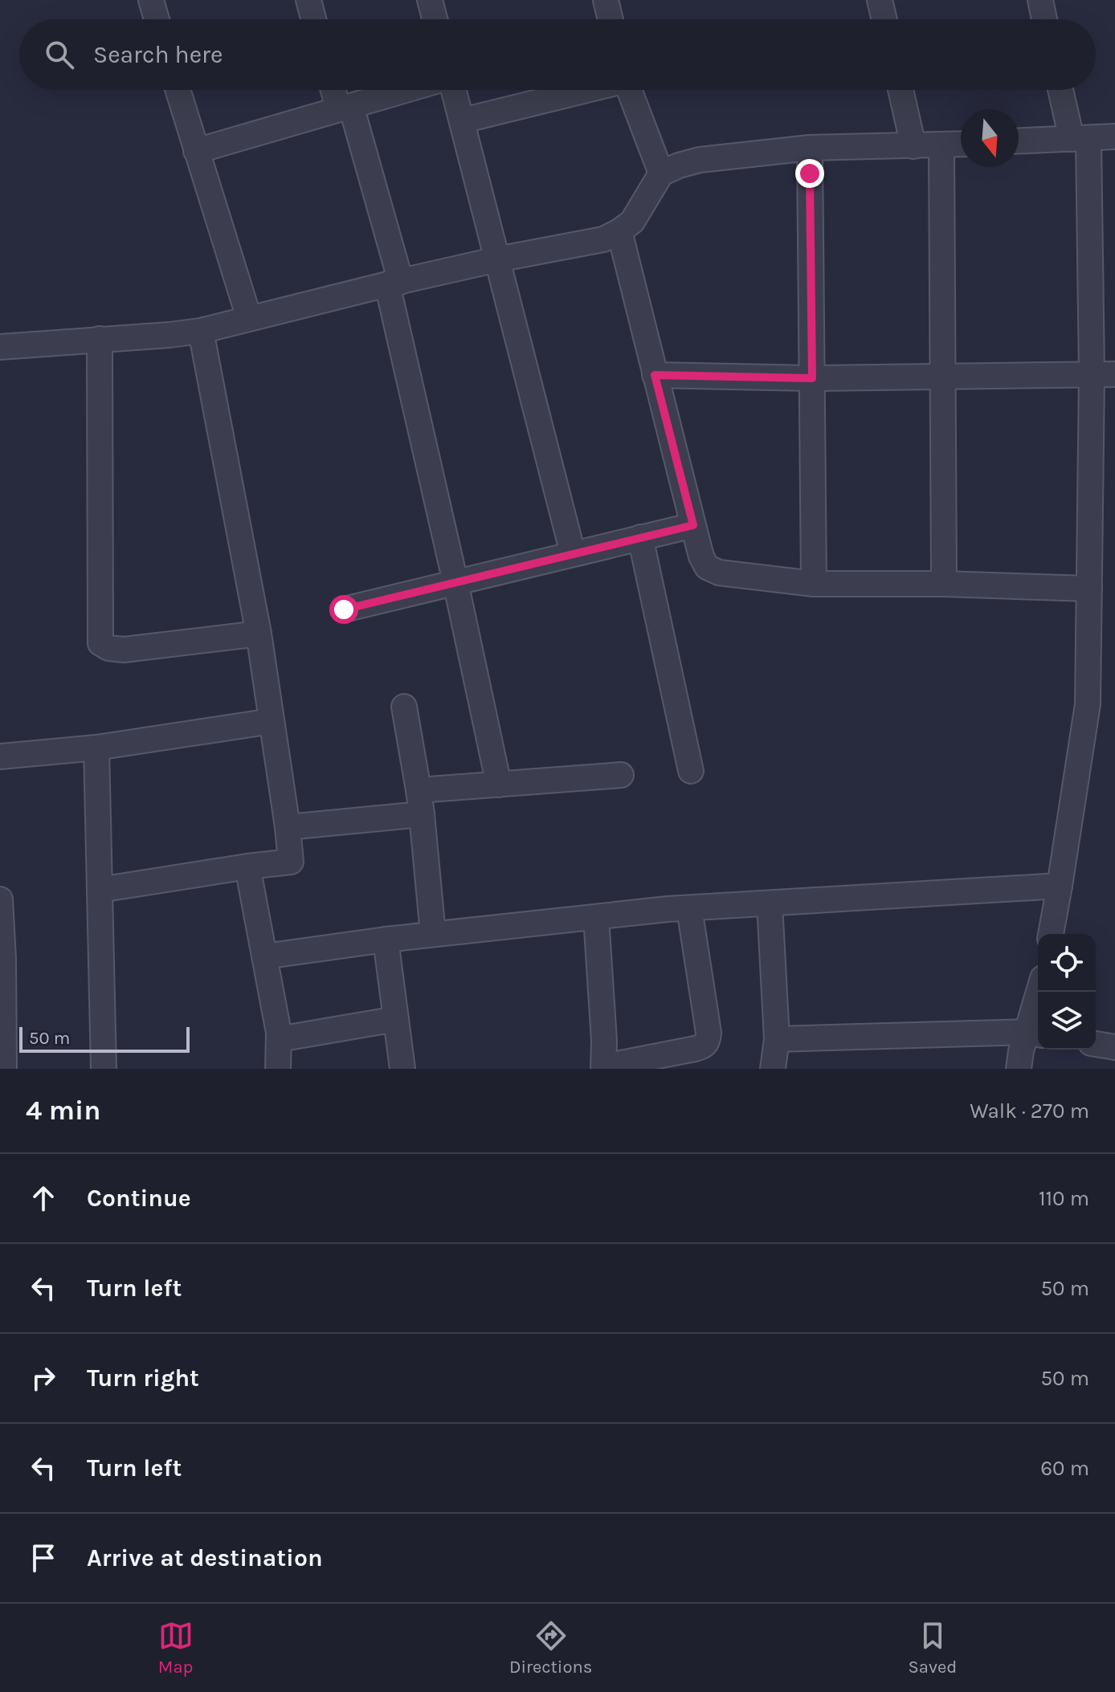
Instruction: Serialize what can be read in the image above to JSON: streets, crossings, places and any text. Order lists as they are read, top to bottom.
{
  "scale_bar": "50 m",
  "north": "bottom",
  "page": {
    "search": "Search here",
    "scale": "50 m",
    "heading": ["4 min", "Walk · 270 m"],
    "list": [
      ["Continue", "110 m"],
      ["Turn left", "50 m"],
      ["Turn right", "50 m"],
      ["Turn left", "60 m"],
      "Arrive at destination"
    ],
    "nav": ["Map", "Directions", "Saved"]
  }
}
